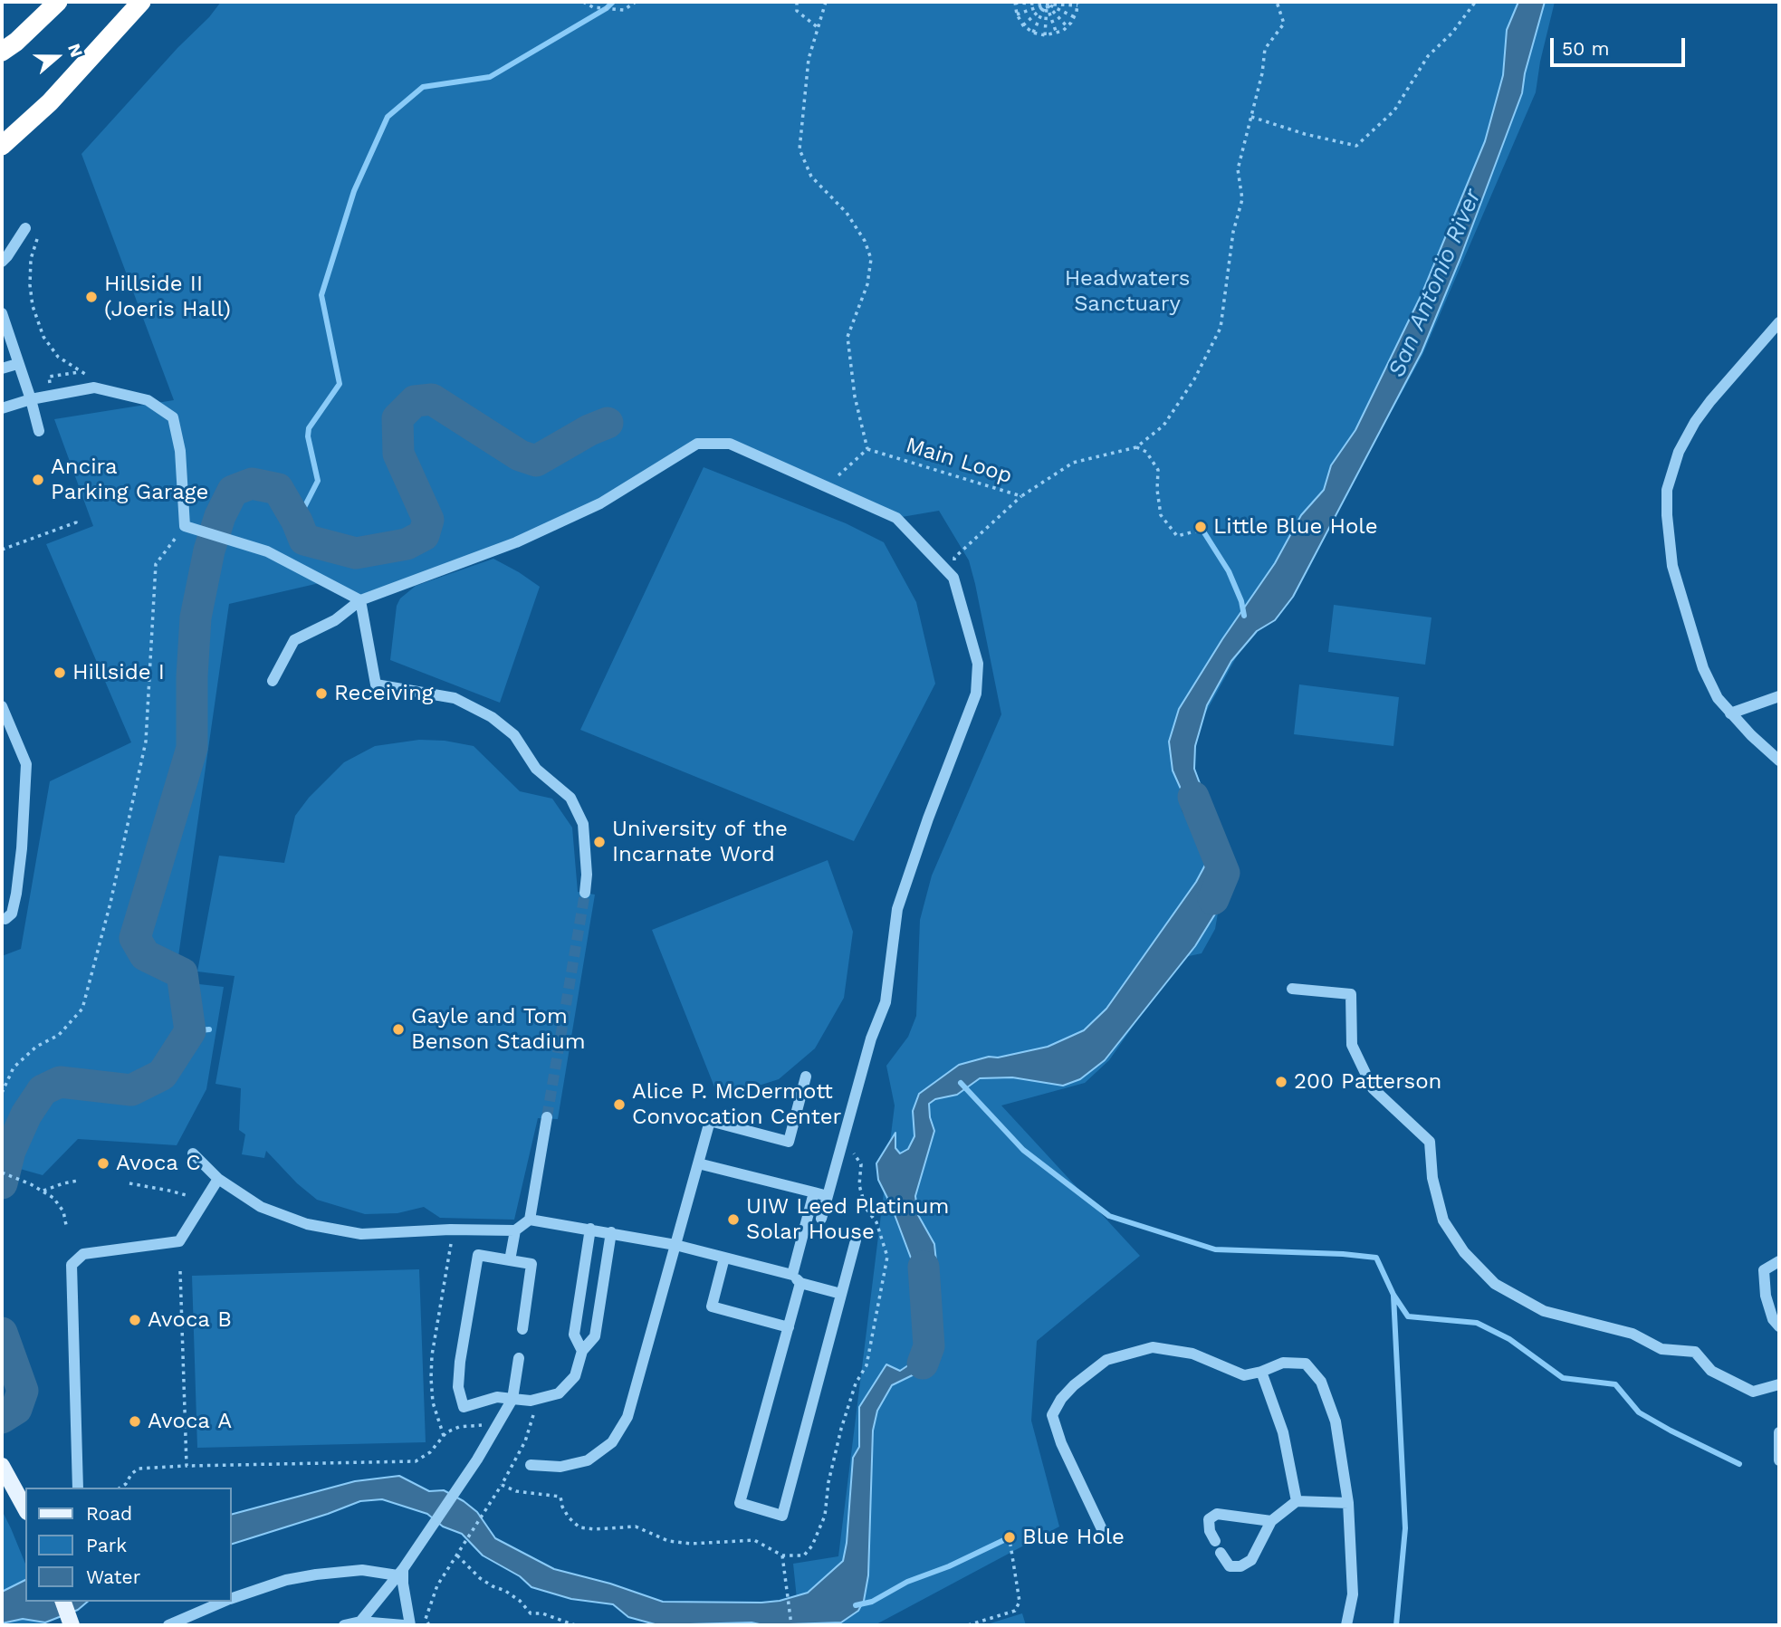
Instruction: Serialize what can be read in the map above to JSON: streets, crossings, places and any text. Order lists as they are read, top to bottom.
{
  "streets": {
    "path": ["Main Loop"]
  },
  "water": ["San Antonio River"],
  "parks": ["Headwaters Sanctuary"],
  "places": [
    "Hillside II (Joeris Hall)",
    "Ancira Parking Garage",
    "Little Blue Hole",
    "Hillside I",
    "Receiving",
    "University of the Incarnate Word",
    "Gayle and Tom Benson Stadium",
    "200 Patterson",
    "Alice P. McDermott Convocation Center",
    "Avoca C",
    "UIW Leed Platinum Solar House",
    "Avoca B",
    "Avoca A",
    "Blue Hole"
  ],
  "legend": ["Road", "Park", "Water"],
  "scale_bar": "50 m",
  "north": "right"
}
